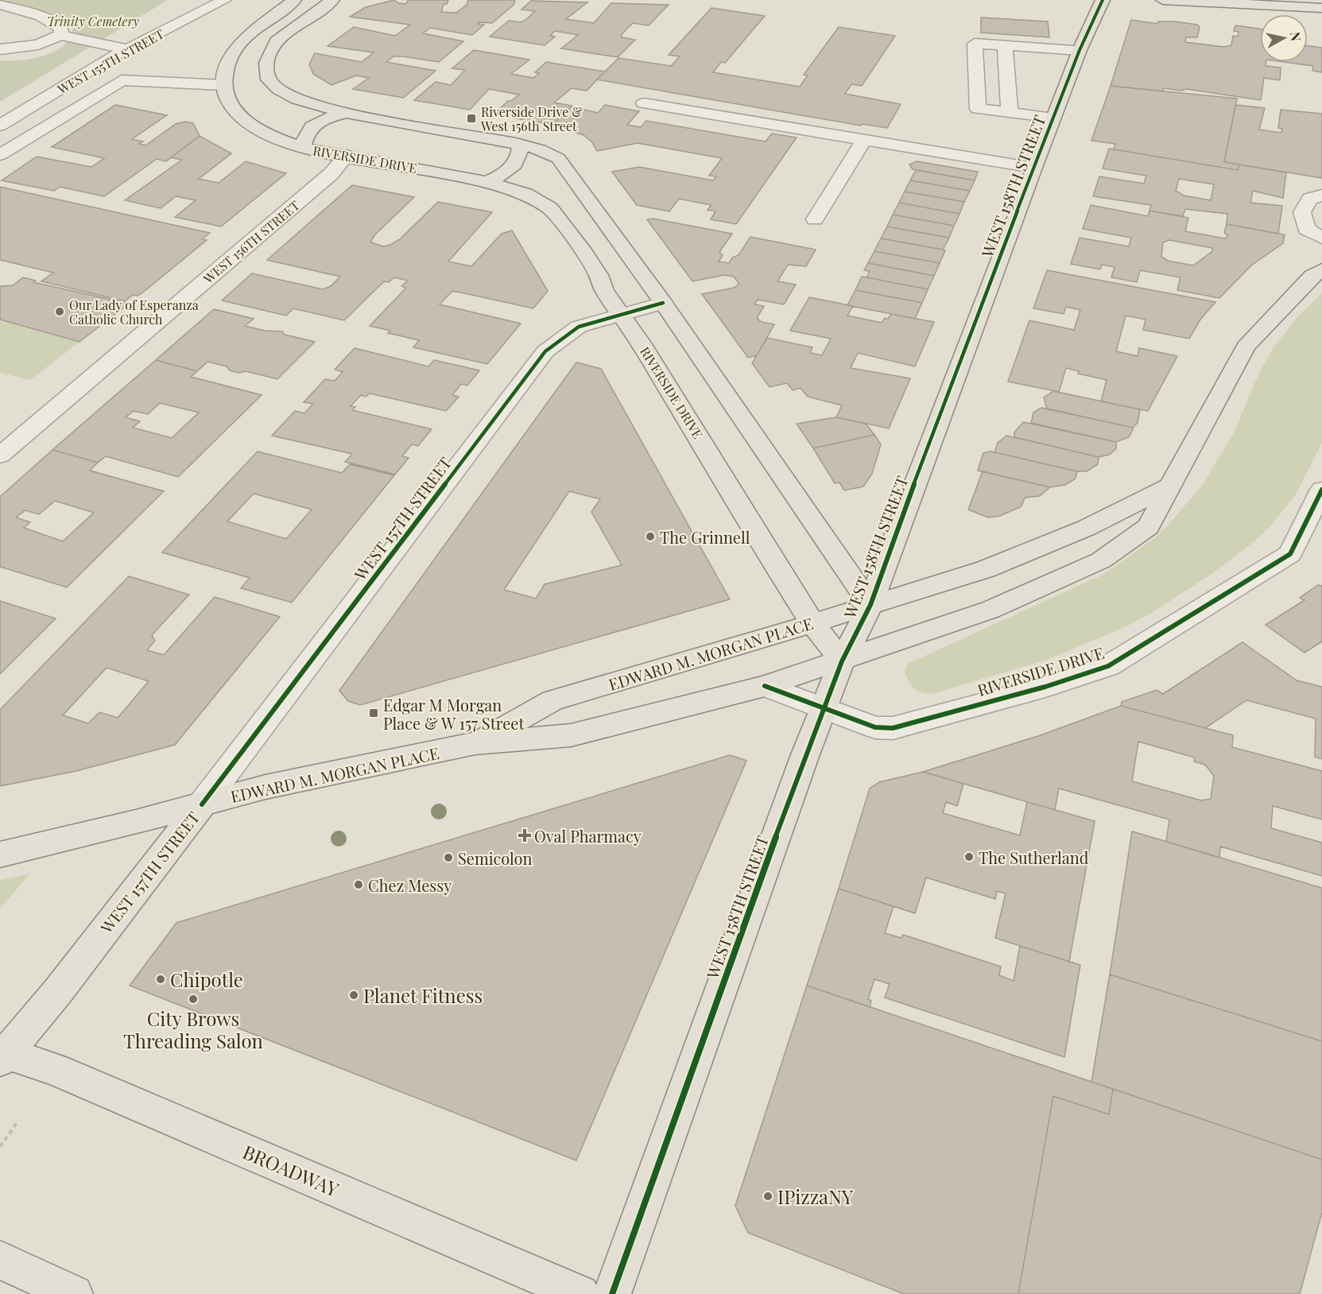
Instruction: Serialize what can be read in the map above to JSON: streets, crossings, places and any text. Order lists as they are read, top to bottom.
{
  "streets": {
    "main road": [
      "RIVERSIDE DRIVE",
      "WEST 158TH STREET",
      "WEST 157TH STREET",
      "EDWARD M. MORGAN PLACE",
      "BROADWAY"
    ],
    "street": ["WEST 155TH STREET", "WEST 156TH STREET"]
  },
  "crossings": [
    ["WEST 155TH STREET", "RIVERSIDE DRIVE"],
    ["RIVERSIDE DRIVE", "WEST 158TH STREET"],
    ["RIVERSIDE DRIVE", "WEST 156TH STREET"],
    ["RIVERSIDE DRIVE", "WEST 157TH STREET"],
    ["RIVERSIDE DRIVE", "EDWARD M. MORGAN PLACE"],
    ["WEST 158TH STREET", "EDWARD M. MORGAN PLACE"],
    ["WEST 157TH STREET", "EDWARD M. MORGAN PLACE"],
    ["WEST 157TH STREET", "BROADWAY"]
  ],
  "parks": ["Trinity Cemetery"],
  "places": {
    "transit": ["Riverside Drive & West 156th Street", "Edgar M Morgan Place & W 157 Street"],
    "other": [
      "Our Lady of Esperanza Catholic Church",
      "The Grinnell",
      "The Sutherland",
      "Semicolon",
      "Chez Messy",
      "Chipotle",
      "Planet Fitness",
      "City Brows Threading Salon",
      "IPizzaNY"
    ],
    "health": ["Oval Pharmacy"]
  },
  "north": "right"
}
